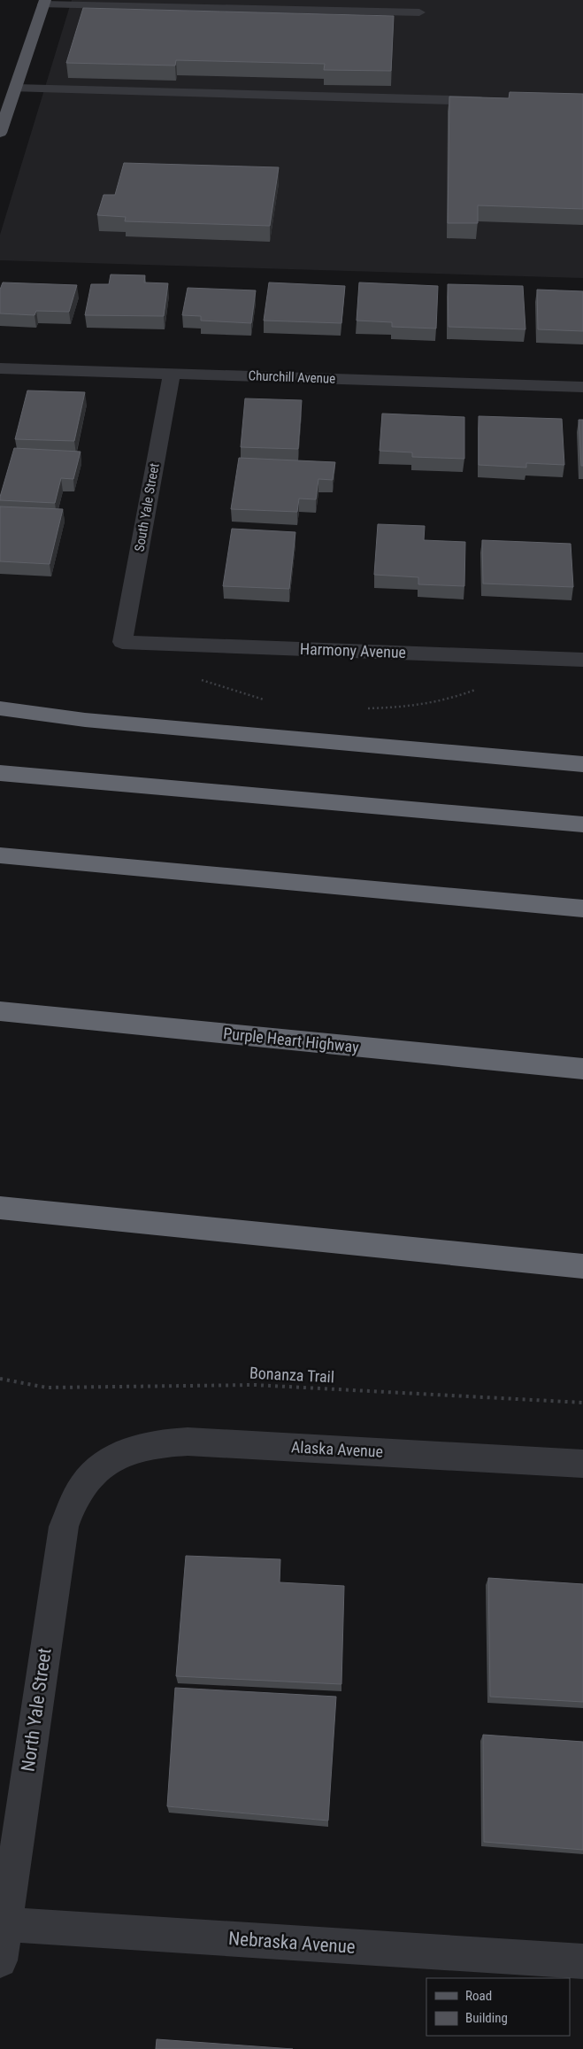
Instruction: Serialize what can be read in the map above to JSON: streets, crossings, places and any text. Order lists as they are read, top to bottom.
{
  "streets": {
    "highway": ["Purple Heart Highway"],
    "street": [
      "Churchill Avenue",
      "South Yale Street",
      "Harmony Avenue",
      "Alaska Avenue",
      "North Yale Street",
      "Nebraska Avenue"
    ],
    "path": ["Bonanza Trail"]
  },
  "crossings": [
    ["Churchill Avenue", "South Yale Street"],
    ["South Yale Street", "Harmony Avenue"],
    ["Alaska Avenue", "North Yale Street"],
    ["North Yale Street", "Nebraska Avenue"]
  ],
  "legend": ["Road", "Building"]
}
